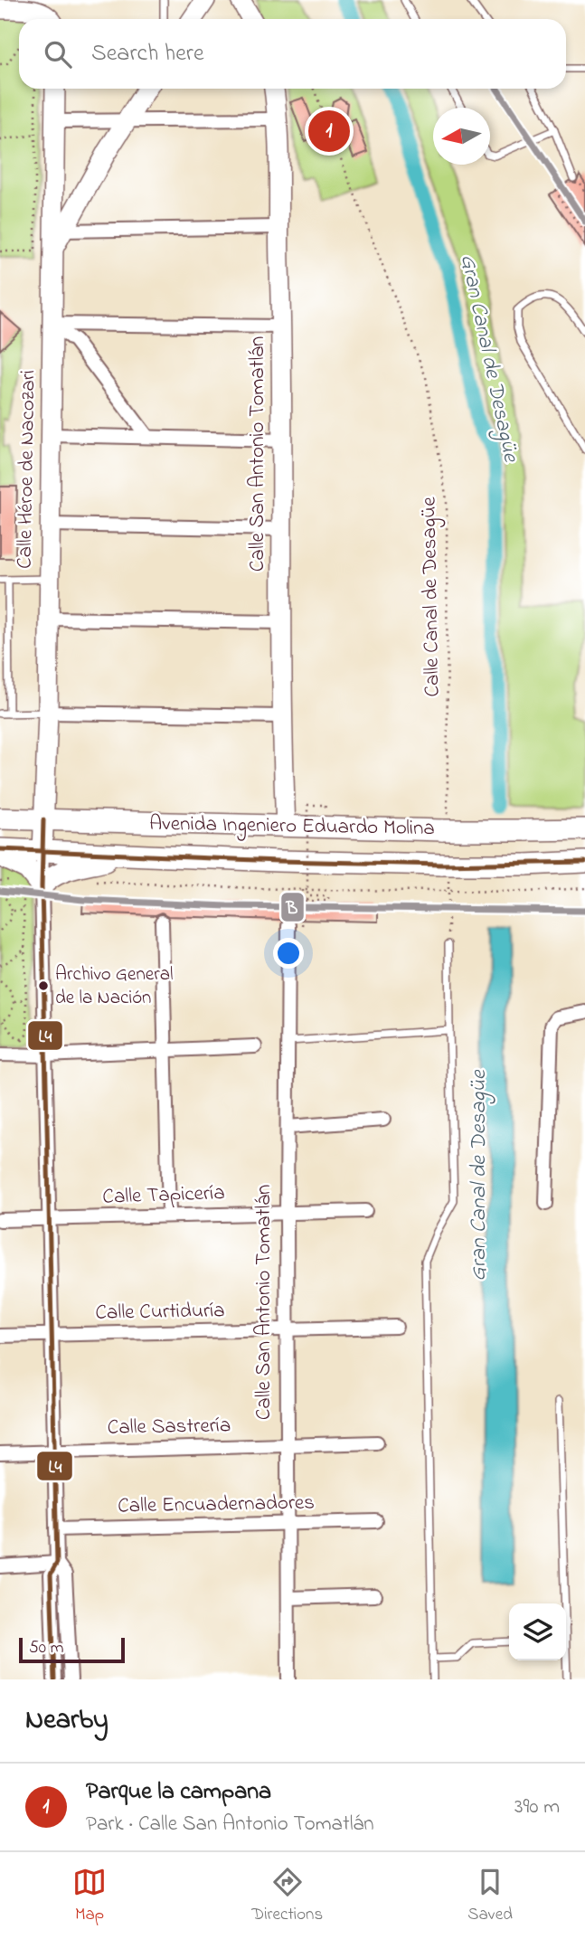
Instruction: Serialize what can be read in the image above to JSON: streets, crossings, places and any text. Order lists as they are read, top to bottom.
{
  "streets": {
    "main road": ["Avenida Ingeniero Eduardo Molina"],
    "street": [
      "Calle San Antonio Tomatlán",
      "Calle Héroe de Nacozari",
      "Calle Tapicería",
      "Calle Curtiduría",
      "Calle Sastrería",
      "Calle Encuadernadores"
    ],
    "path": ["Calle Canal de Desagüe"]
  },
  "crossings": [
    ["Calle San Antonio Tomatlán", "Avenida Ingeniero Eduardo Molina"],
    ["Calle San Antonio Tomatlán", "Calle Tapicería"],
    ["Calle San Antonio Tomatlán", "Calle Curtiduría"],
    ["Calle San Antonio Tomatlán", "Calle Sastrería"],
    ["Calle San Antonio Tomatlán", "Calle Encuadernadores"],
    ["Calle Héroe de Nacozari", "Avenida Ingeniero Eduardo Molina"],
    ["Calle Héroe de Nacozari", "Calle Tapicería"],
    ["Calle Héroe de Nacozari", "Calle Curtiduría"],
    ["Calle Héroe de Nacozari", "Calle Sastrería"],
    ["Calle Héroe de Nacozari", "Calle Encuadernadores"],
    ["Calle Canal de Desagüe", "Avenida Ingeniero Eduardo Molina"]
  ],
  "water": ["Gran Canal de Desagüe"],
  "places": ["Archivo General de la Nación"],
  "lines": ["transit line B", "transit line L4"],
  "scale_bar": "50 m",
  "north": "left",
  "page": {
    "search": "Search here",
    "pins": "1",
    "scale": "50 m",
    "heading": "Nearby",
    "list": [
      {
        "mark": "1",
        "name": "Parque la campana",
        "note": "Park · Calle San Antonio Tomatlán",
        "value": "390 m"
      }
    ],
    "nav": ["Map", "Directions", "Saved"]
  }
}
